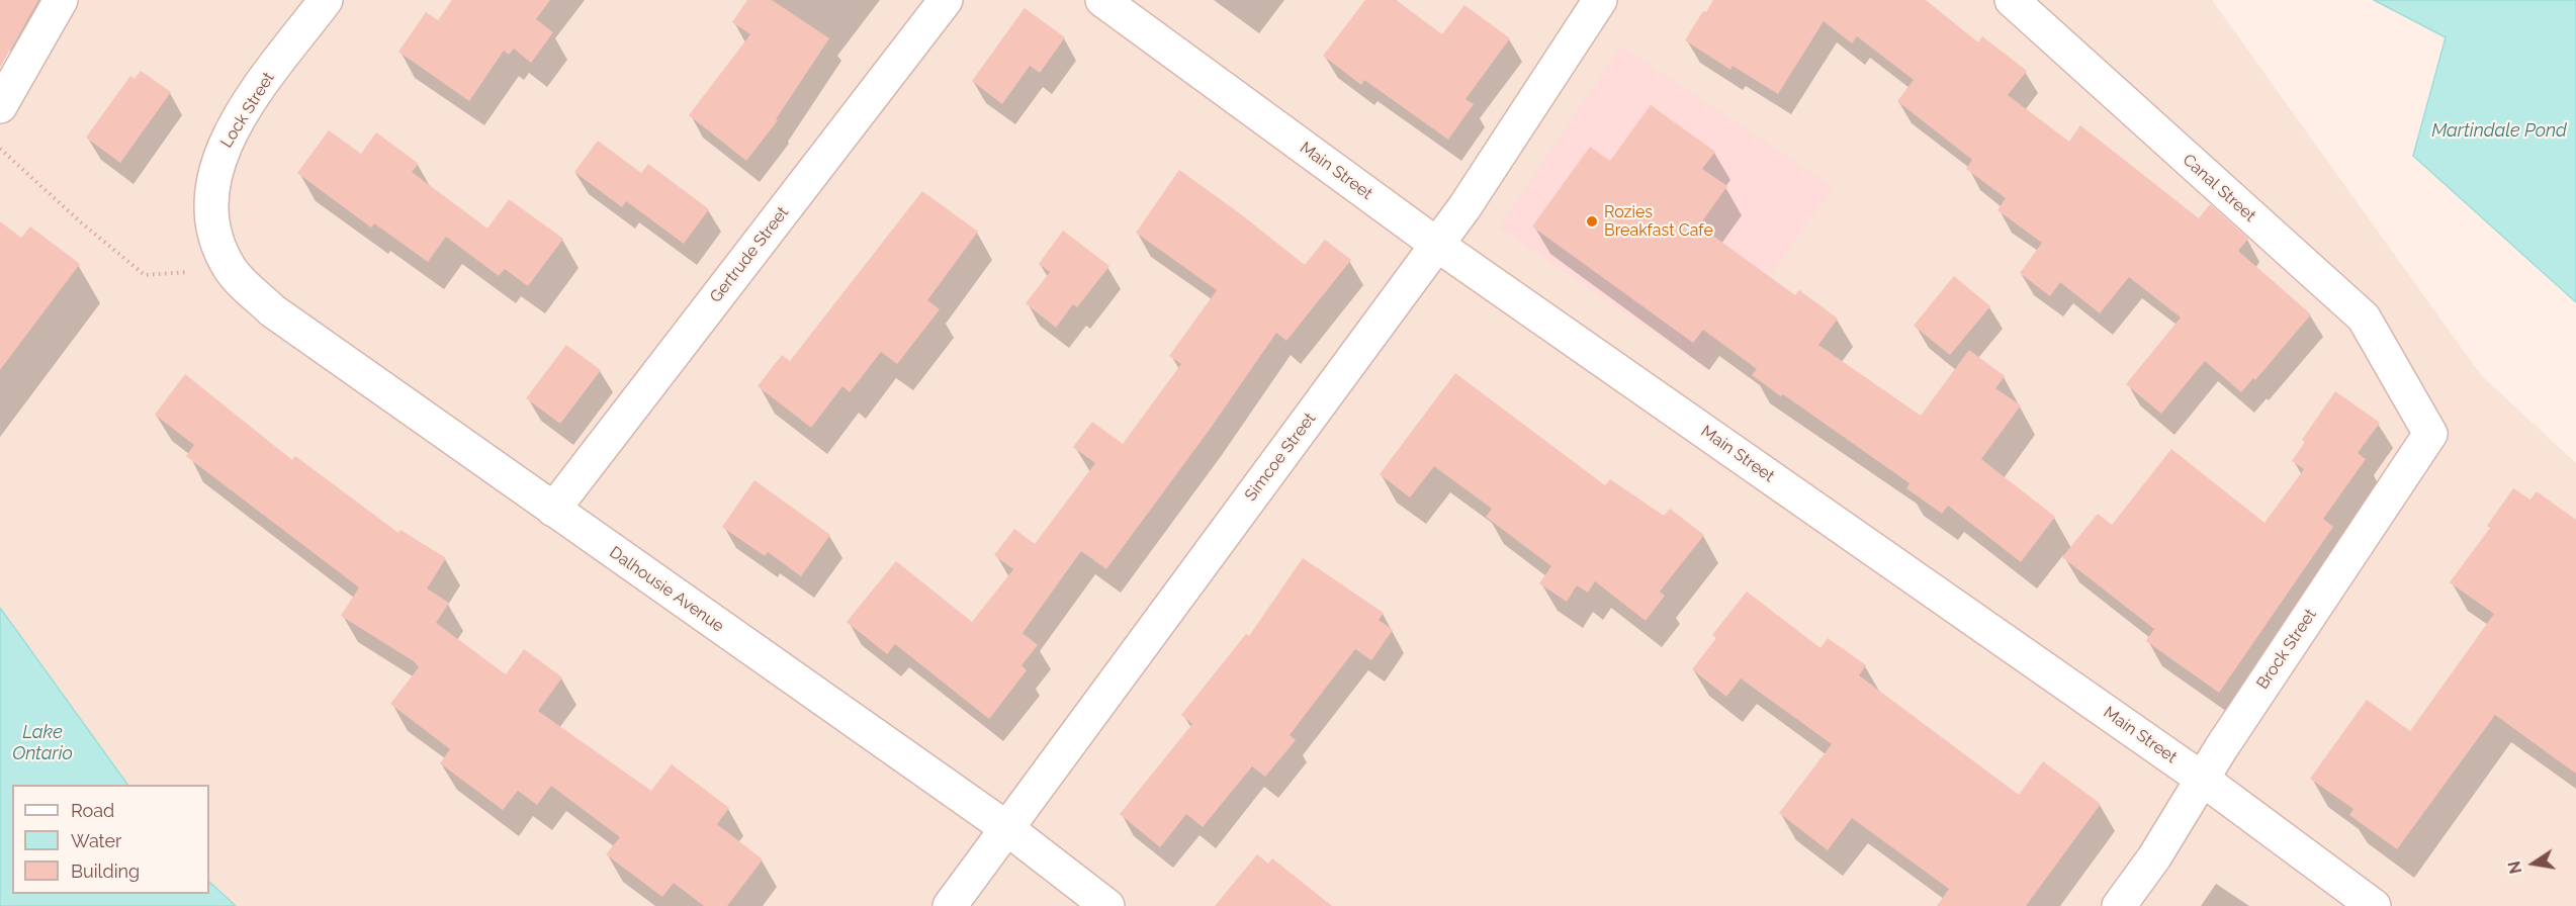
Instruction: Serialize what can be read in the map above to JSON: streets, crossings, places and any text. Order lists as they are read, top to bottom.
{
  "streets": {
    "street": [
      "Lock Street",
      "Main Street",
      "Canal Street",
      "Gertrude Street",
      "Simcoe Street",
      "Dalhousie Avenue",
      "Brock Street"
    ]
  },
  "crossings": [
    ["Lock Street", "Dalhousie Avenue"],
    ["Main Street", "Simcoe Street"],
    ["Main Street", "Brock Street"],
    ["Canal Street", "Brock Street"],
    ["Gertrude Street", "Dalhousie Avenue"],
    ["Simcoe Street", "Dalhousie Avenue"]
  ],
  "water": ["Martindale Pond", "Lake Ontario"],
  "places": ["Rozies Breakfast Cafe"],
  "legend": ["Road", "Water", "Building"],
  "north": "left"
}
